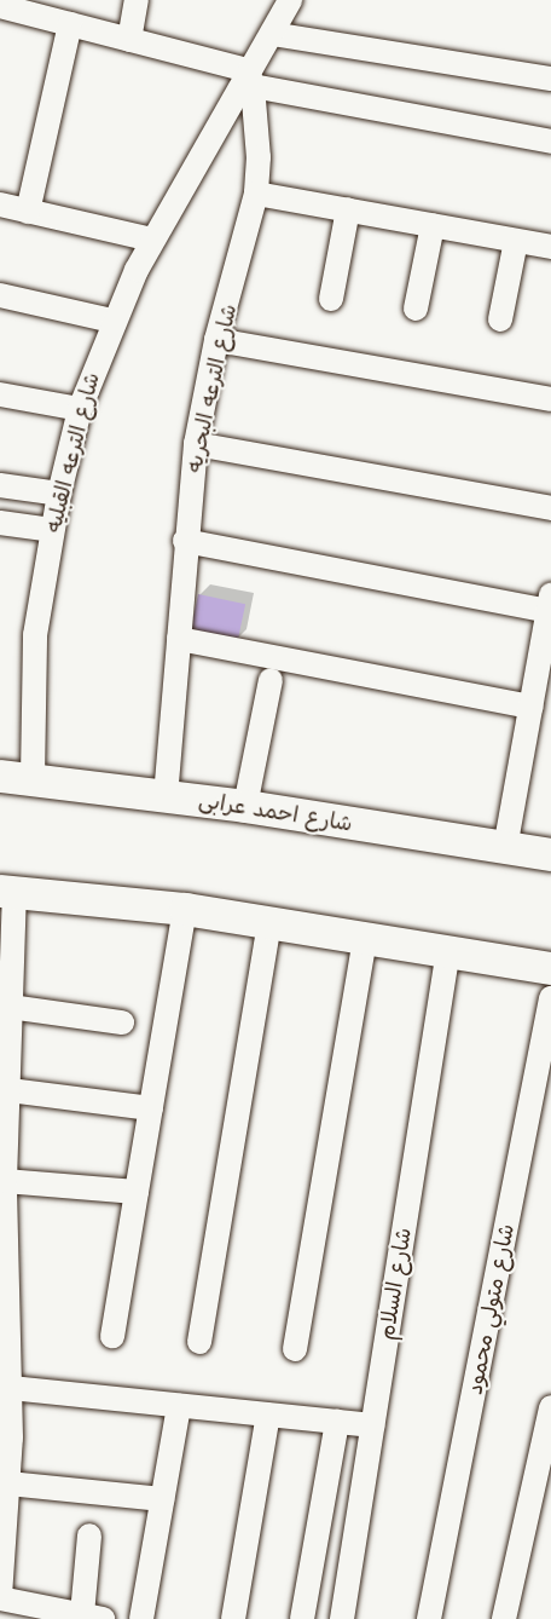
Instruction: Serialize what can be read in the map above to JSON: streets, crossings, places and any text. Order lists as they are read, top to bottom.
{
  "streets": {
    "street": [
      "شارع الترعه البحريه",
      "شارع الترعه القبليه",
      "شارع احمد عرابى",
      "شارع السلام",
      "شارع متولي محمود"
    ]
  },
  "crossings": [
    ["شارع الترعه البحريه", "شارع الترعه القبليه"],
    ["شارع الترعه البحريه", "شارع احمد عرابى"],
    ["شارع الترعه القبليه", "شارع احمد عرابى"]
  ]
}
